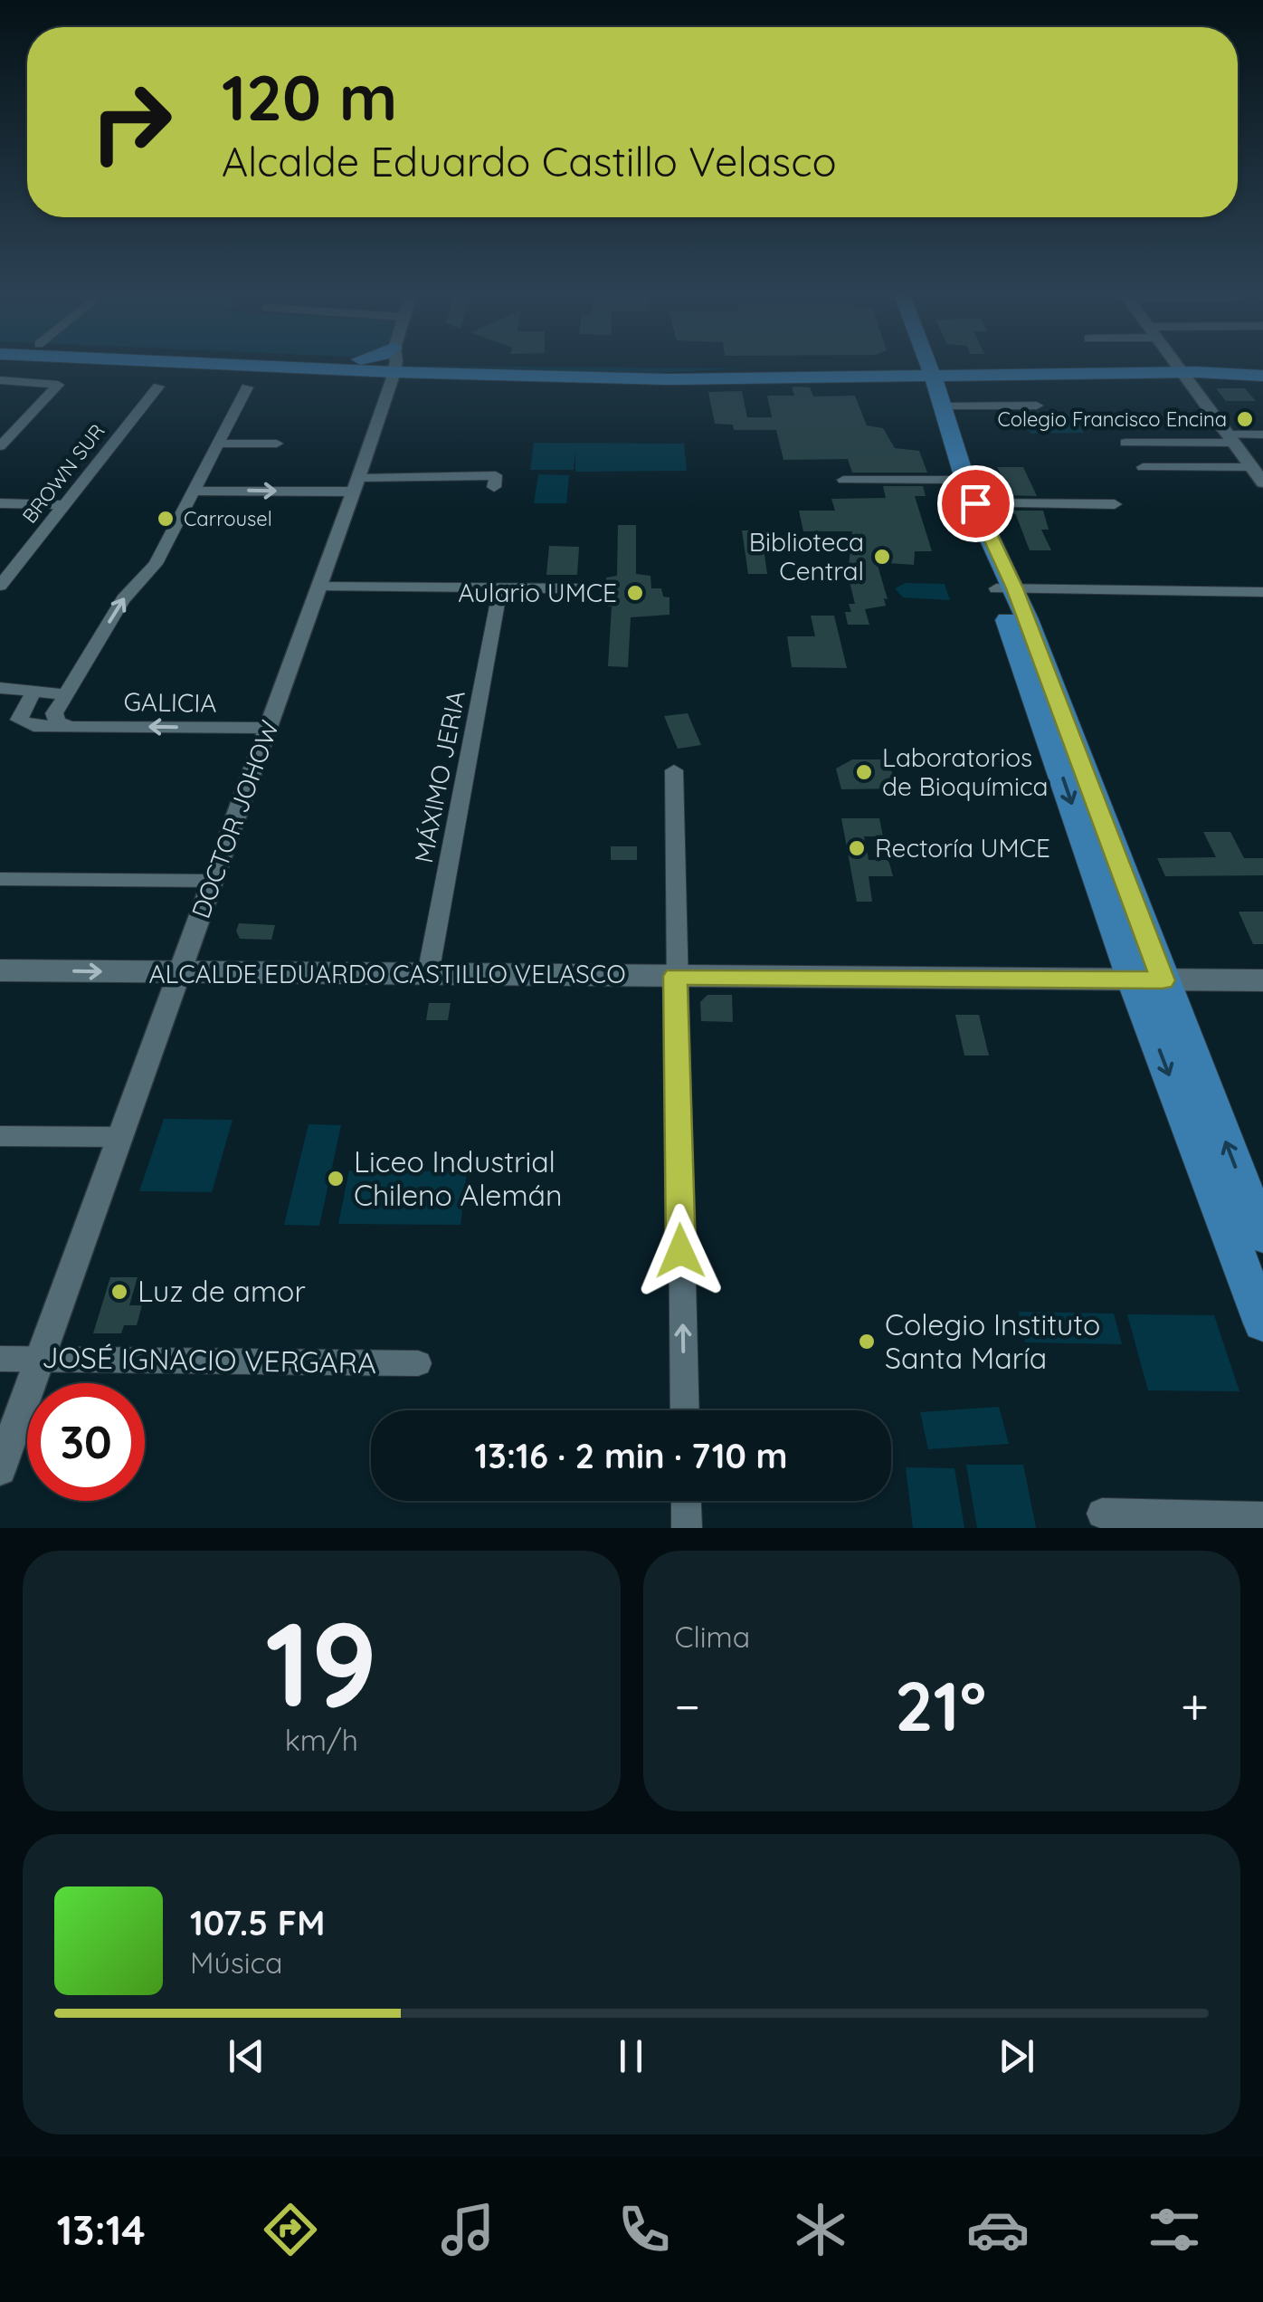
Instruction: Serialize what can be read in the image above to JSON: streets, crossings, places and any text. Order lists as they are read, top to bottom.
{
  "streets": {
    "main road": ["ALCALDE EDUARDO CASTILLO VELASCO"],
    "street": [
      "BROWN SUR",
      "GALICIA",
      "MÁXIMO JERIA",
      "DOCTOR JOHOW",
      "JOSÉ IGNACIO VERGARA"
    ]
  },
  "crossings": [
    ["GALICIA", "DOCTOR JOHOW"],
    ["MÁXIMO JERIA", "ALCALDE EDUARDO CASTILLO VELASCO"],
    ["DOCTOR JOHOW", "ALCALDE EDUARDO CASTILLO VELASCO"],
    ["DOCTOR JOHOW", "JOSÉ IGNACIO VERGARA"]
  ],
  "places": [
    "Colegio Francisco Encina",
    "Carrousel",
    "Biblioteca Central",
    "Aulario UMCE",
    "Laboratorios de Bioquímica",
    "Rectoría UMCE",
    "Liceo Industrial Chileno Alemán",
    "Luz de amor",
    "Colegio Instituto Santa María"
  ],
  "page": {
    "turn": ["120 m", "Alcalde Eduardo Castillo Velasco"],
    "limit": "30",
    "trip": "13:16 · 2 min · 710 m",
    "tile": [
      ["19", "km/h"],
      "Clima"
    ],
    "heat": ["−", "21°", "+"],
    "song": ["107.5 FM", "Música"],
    "tabs": "13:14"
  }
}
